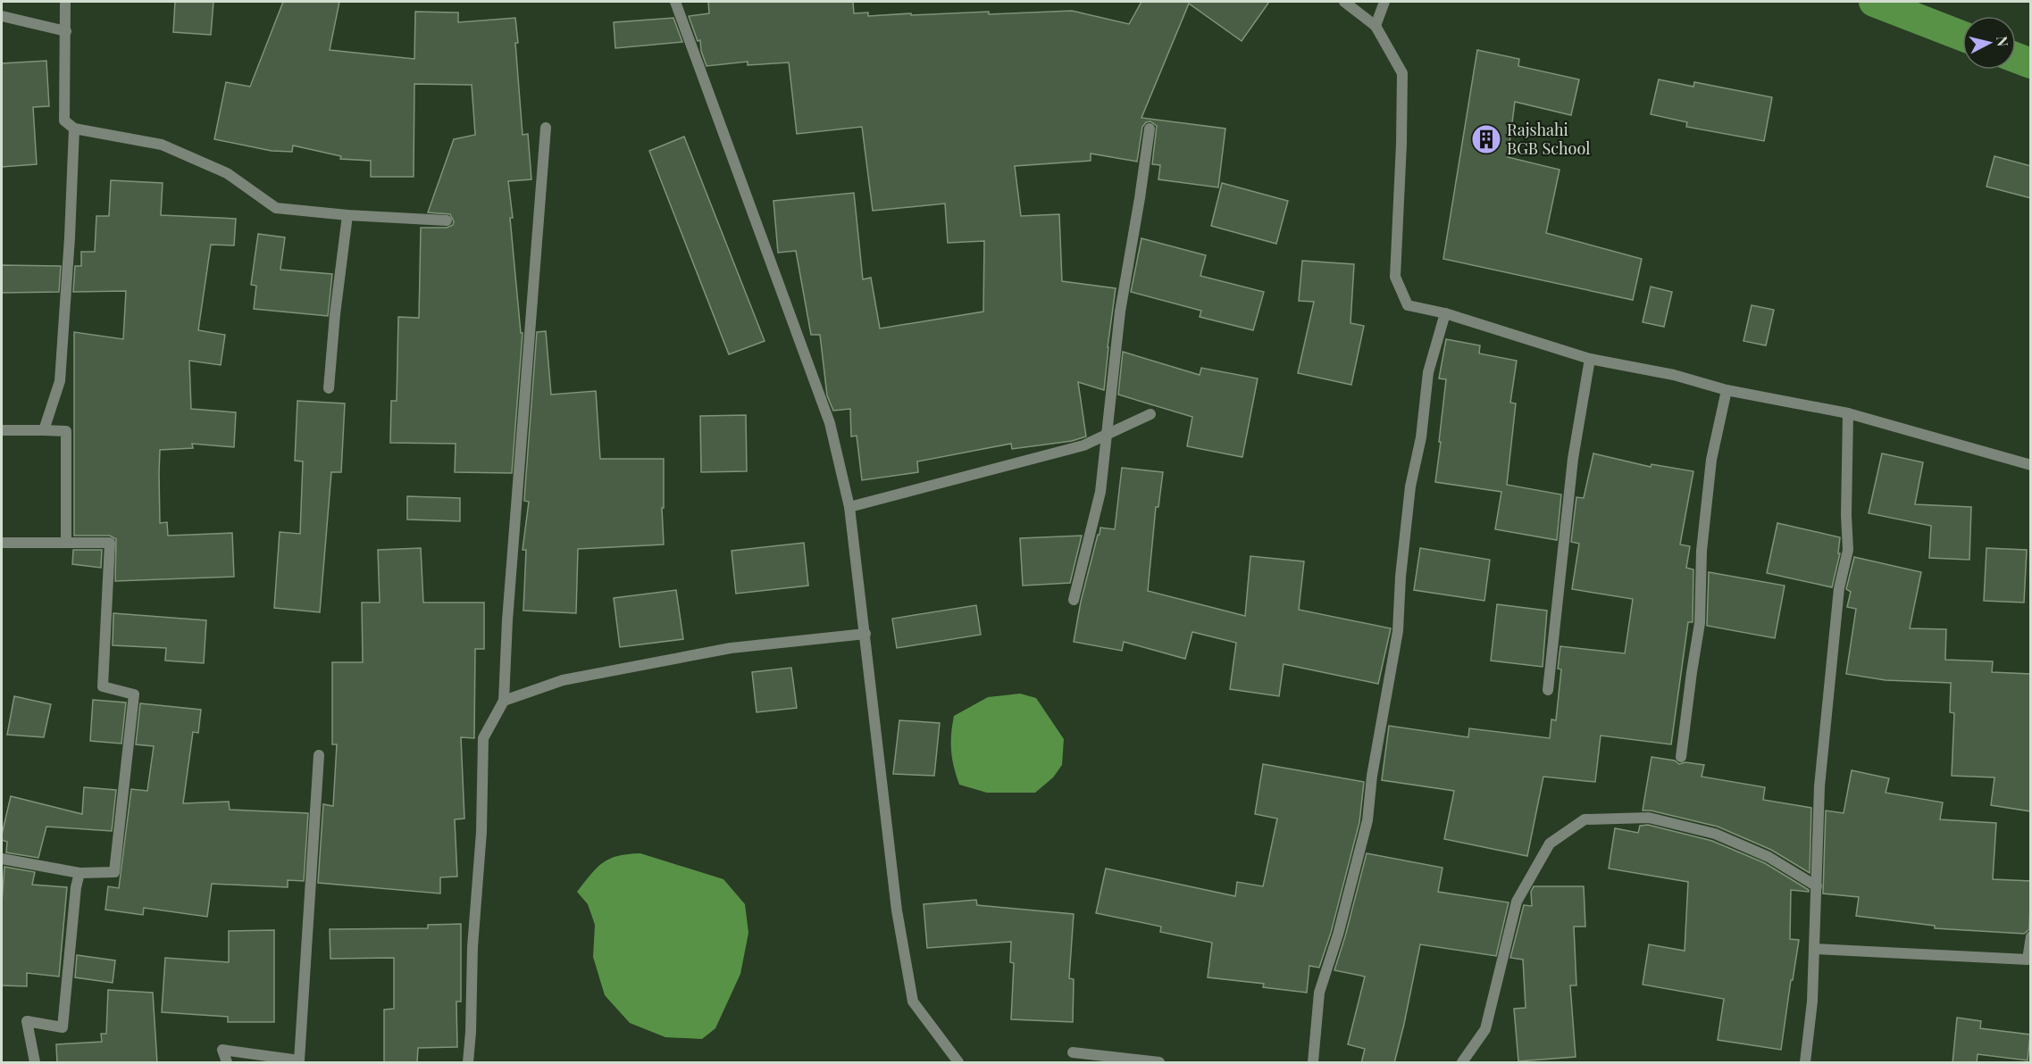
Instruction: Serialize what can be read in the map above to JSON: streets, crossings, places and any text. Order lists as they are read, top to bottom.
{
  "places": {
    "building": ["Rajshahi BGB School"]
  },
  "north": "right"
}
